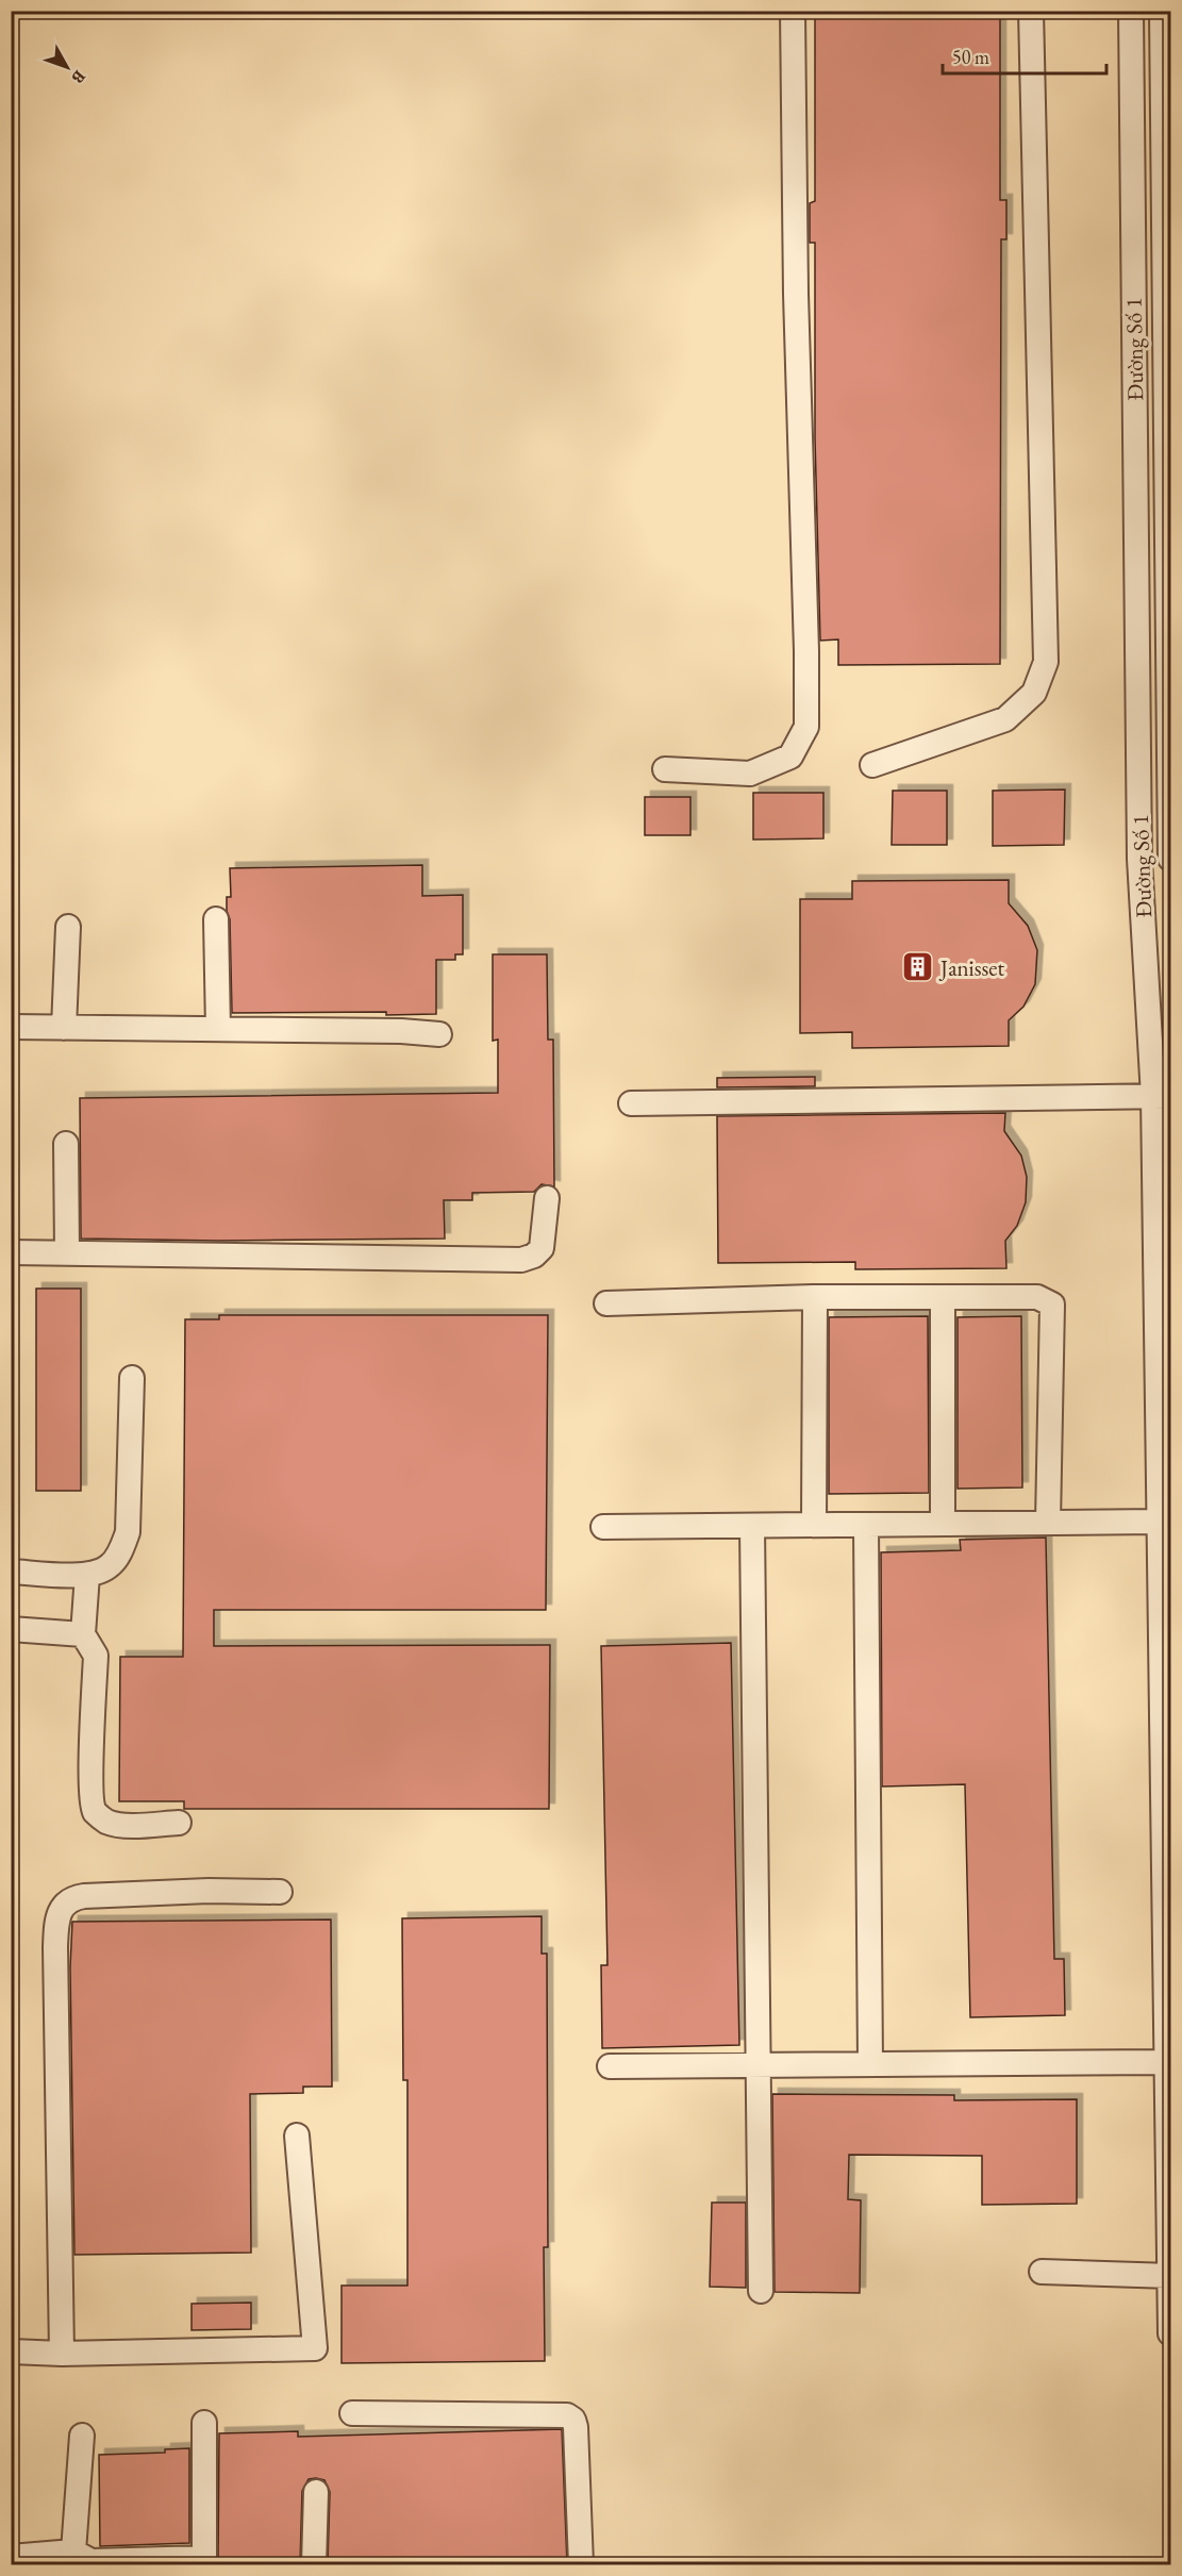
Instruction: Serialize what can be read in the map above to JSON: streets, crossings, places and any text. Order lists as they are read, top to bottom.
{
  "streets": {
    "street": ["Đường Số 1"]
  },
  "places": {
    "building": ["Janisset"]
  },
  "scale_bar": "50 m",
  "north": "bottom right"
}
